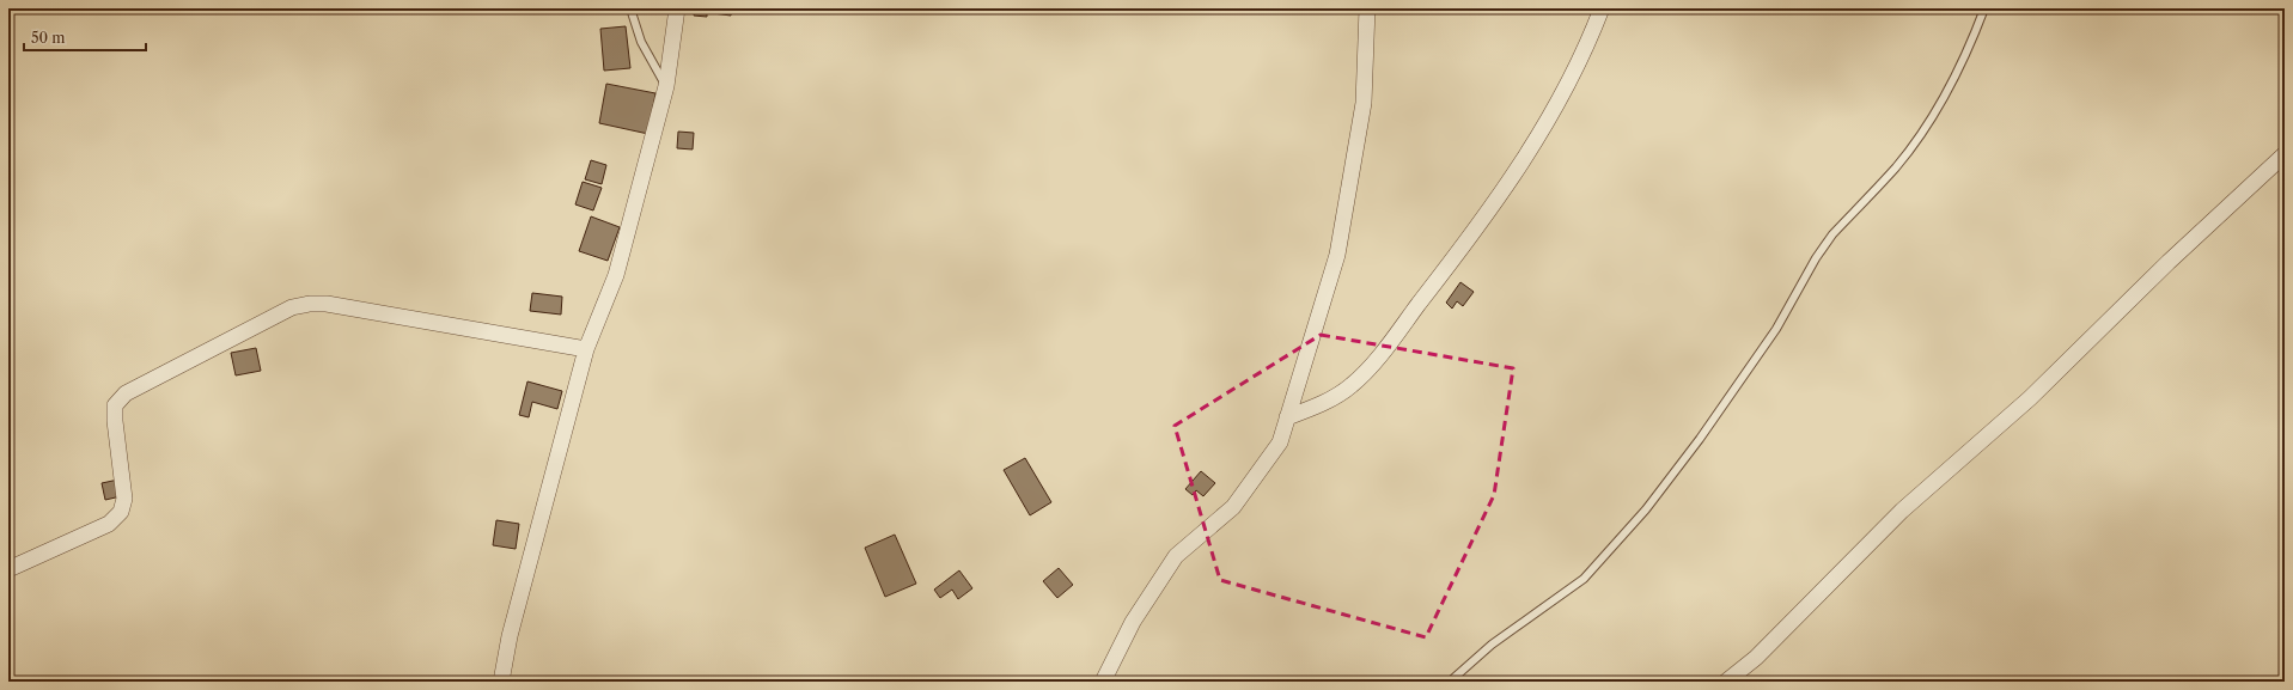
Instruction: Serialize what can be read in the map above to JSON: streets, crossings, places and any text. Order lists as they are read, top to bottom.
{
  "scale_bar": "50 m"
}
